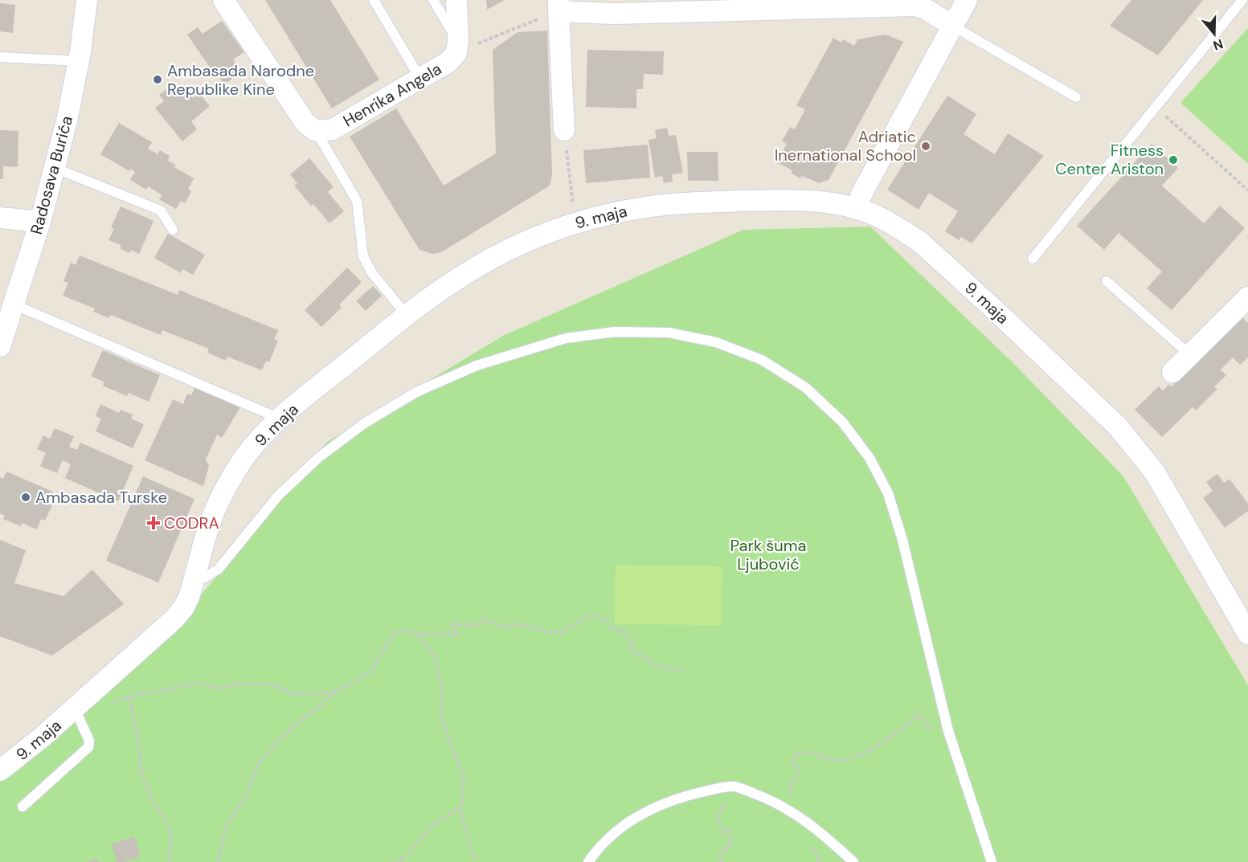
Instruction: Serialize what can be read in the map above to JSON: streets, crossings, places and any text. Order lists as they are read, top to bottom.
{
  "streets": {
    "street": ["Henrika Angela", "Radosava Burića", "9. maja"]
  },
  "parks": ["Park šuma Ljubović"],
  "places": {
    "other": [
      "Ambasada Narodne Republike Kine",
      "Adriatic Inernational School",
      "Fitness Center Ariston",
      "Ambasada Turske"
    ],
    "health": ["CODRA"]
  },
  "north": "bottom"
}
